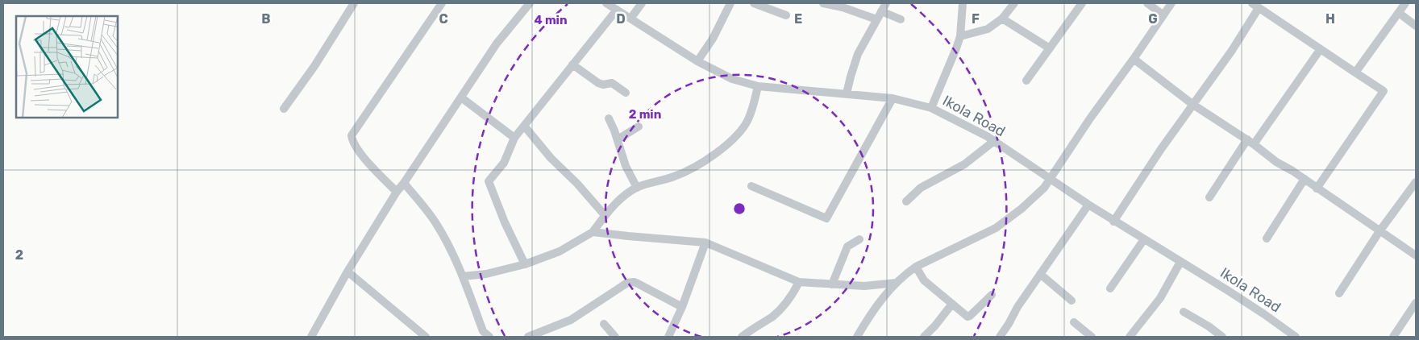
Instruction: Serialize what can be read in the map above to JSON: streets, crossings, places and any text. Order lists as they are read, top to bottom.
{
  "streets": {
    "street": ["Ikola Road"]
  },
  "grid": {
    "columns": [
      "B",
      "C",
      "D",
      "E",
      "F",
      "G",
      "H"
    ],
    "rows": ["2"]
  },
  "rings": ["4 min", "2 min"]
}
